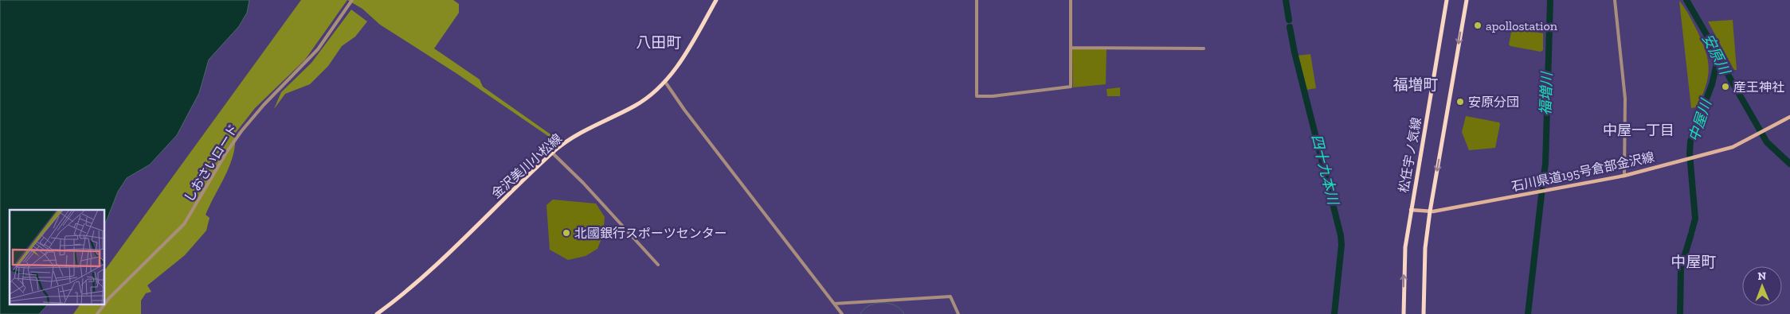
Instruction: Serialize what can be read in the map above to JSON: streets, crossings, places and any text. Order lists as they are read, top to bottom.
{
  "streets": {
    "main road": ["松任宇ノ気線", "金沢美川小松線", "石川県道195号倉部金沢線"],
    "street": ["しおさいロード"]
  },
  "crossings": [
    ["松任宇ノ気線", "石川県道195号倉部金沢線"]
  ],
  "districts": [
    "八田町",
    "福増町",
    "中屋一丁目",
    "中屋町"
  ],
  "water": [
    "安原川",
    "福増川",
    "中屋川",
    "四十九本川"
  ],
  "places": [
    "apollostation",
    "産王神社",
    "安原分団",
    "北國銀行スポーツセンター"
  ],
  "north": "top"
}
